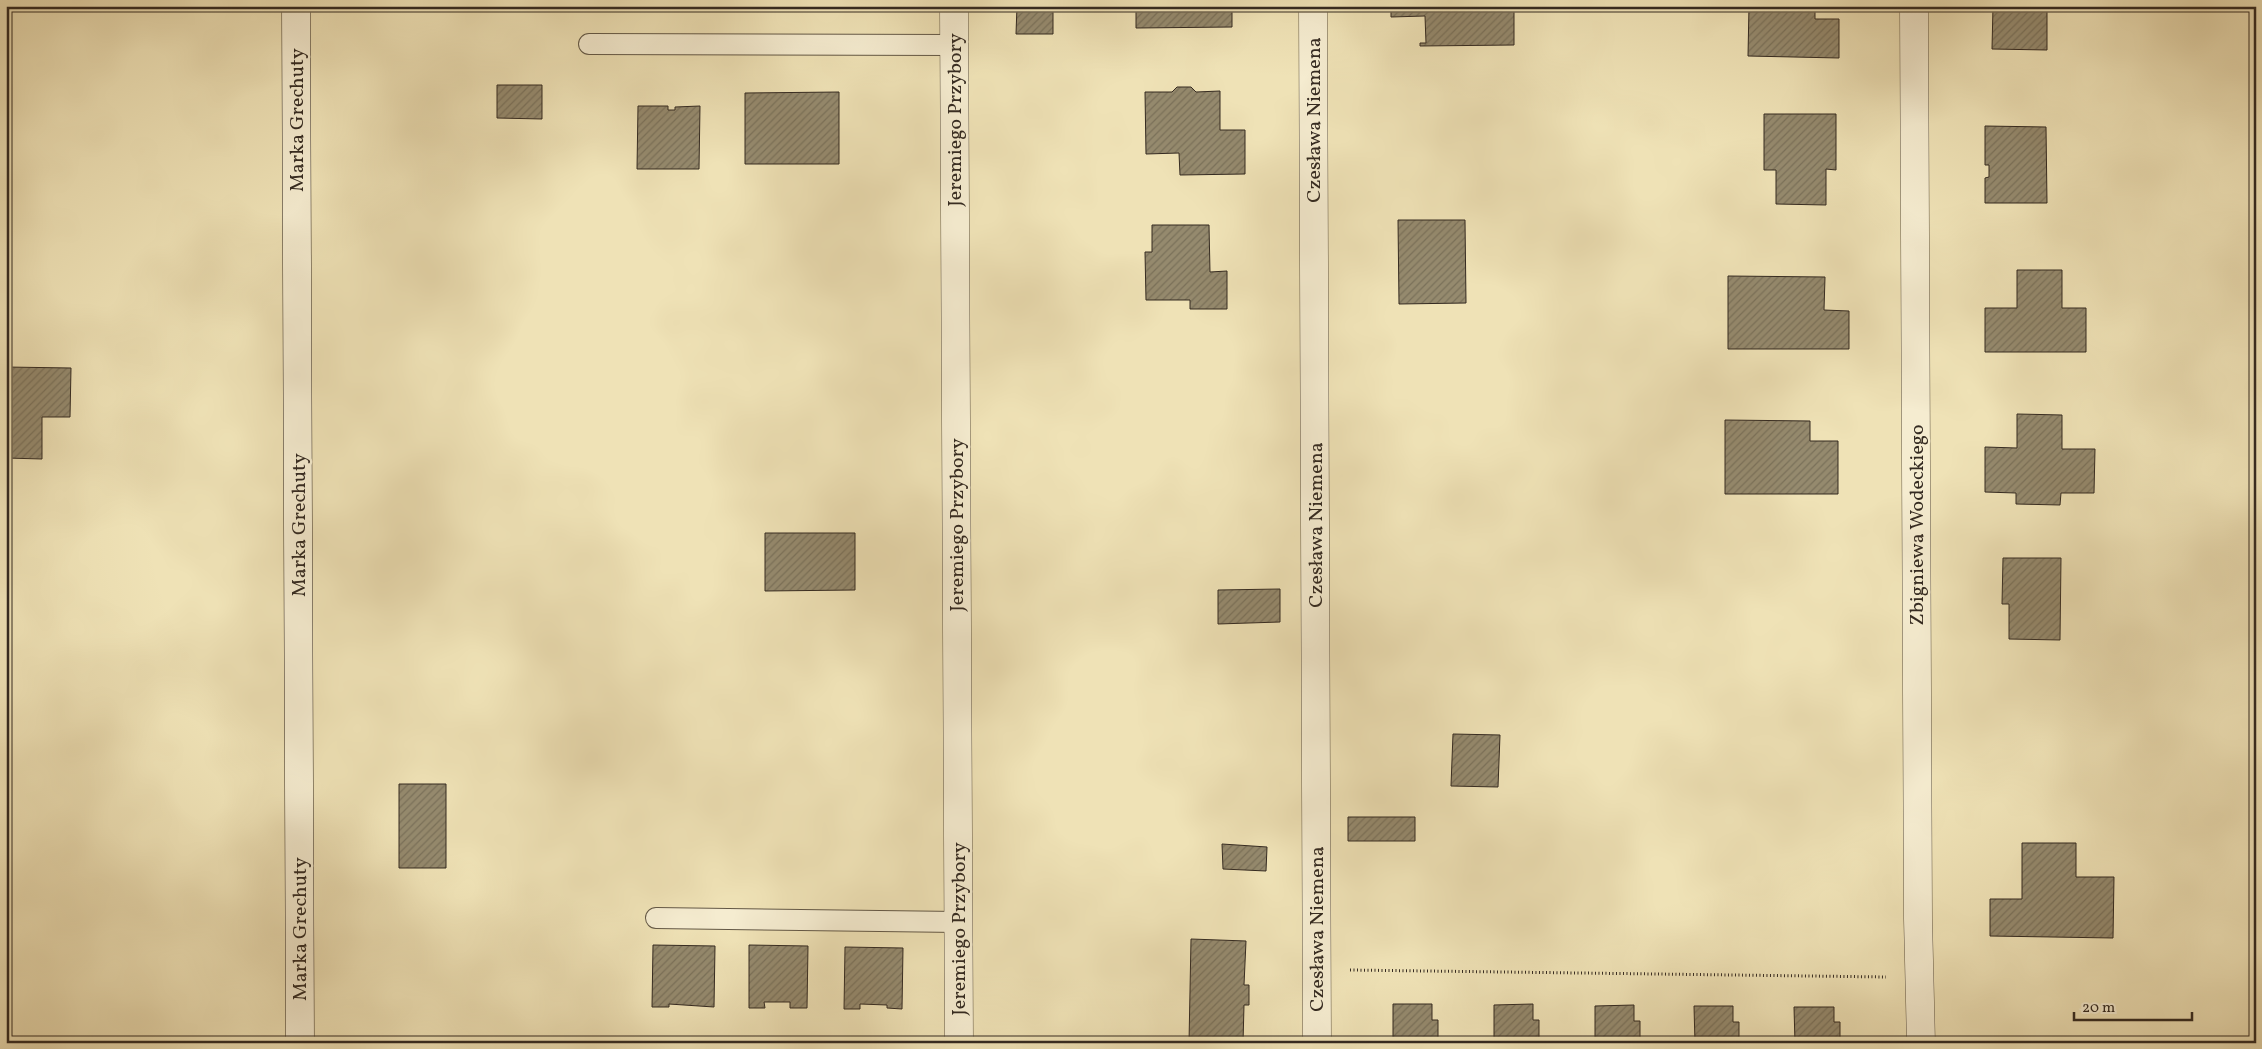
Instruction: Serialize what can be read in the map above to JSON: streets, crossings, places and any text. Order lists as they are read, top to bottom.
{
  "streets": {
    "street": [
      "Marka Grechuty",
      "Jeremiego Przybory",
      "Czesława Niemena",
      "Zbigniewa Wodeckiego"
    ]
  },
  "scale_bar": "20 m"
}
